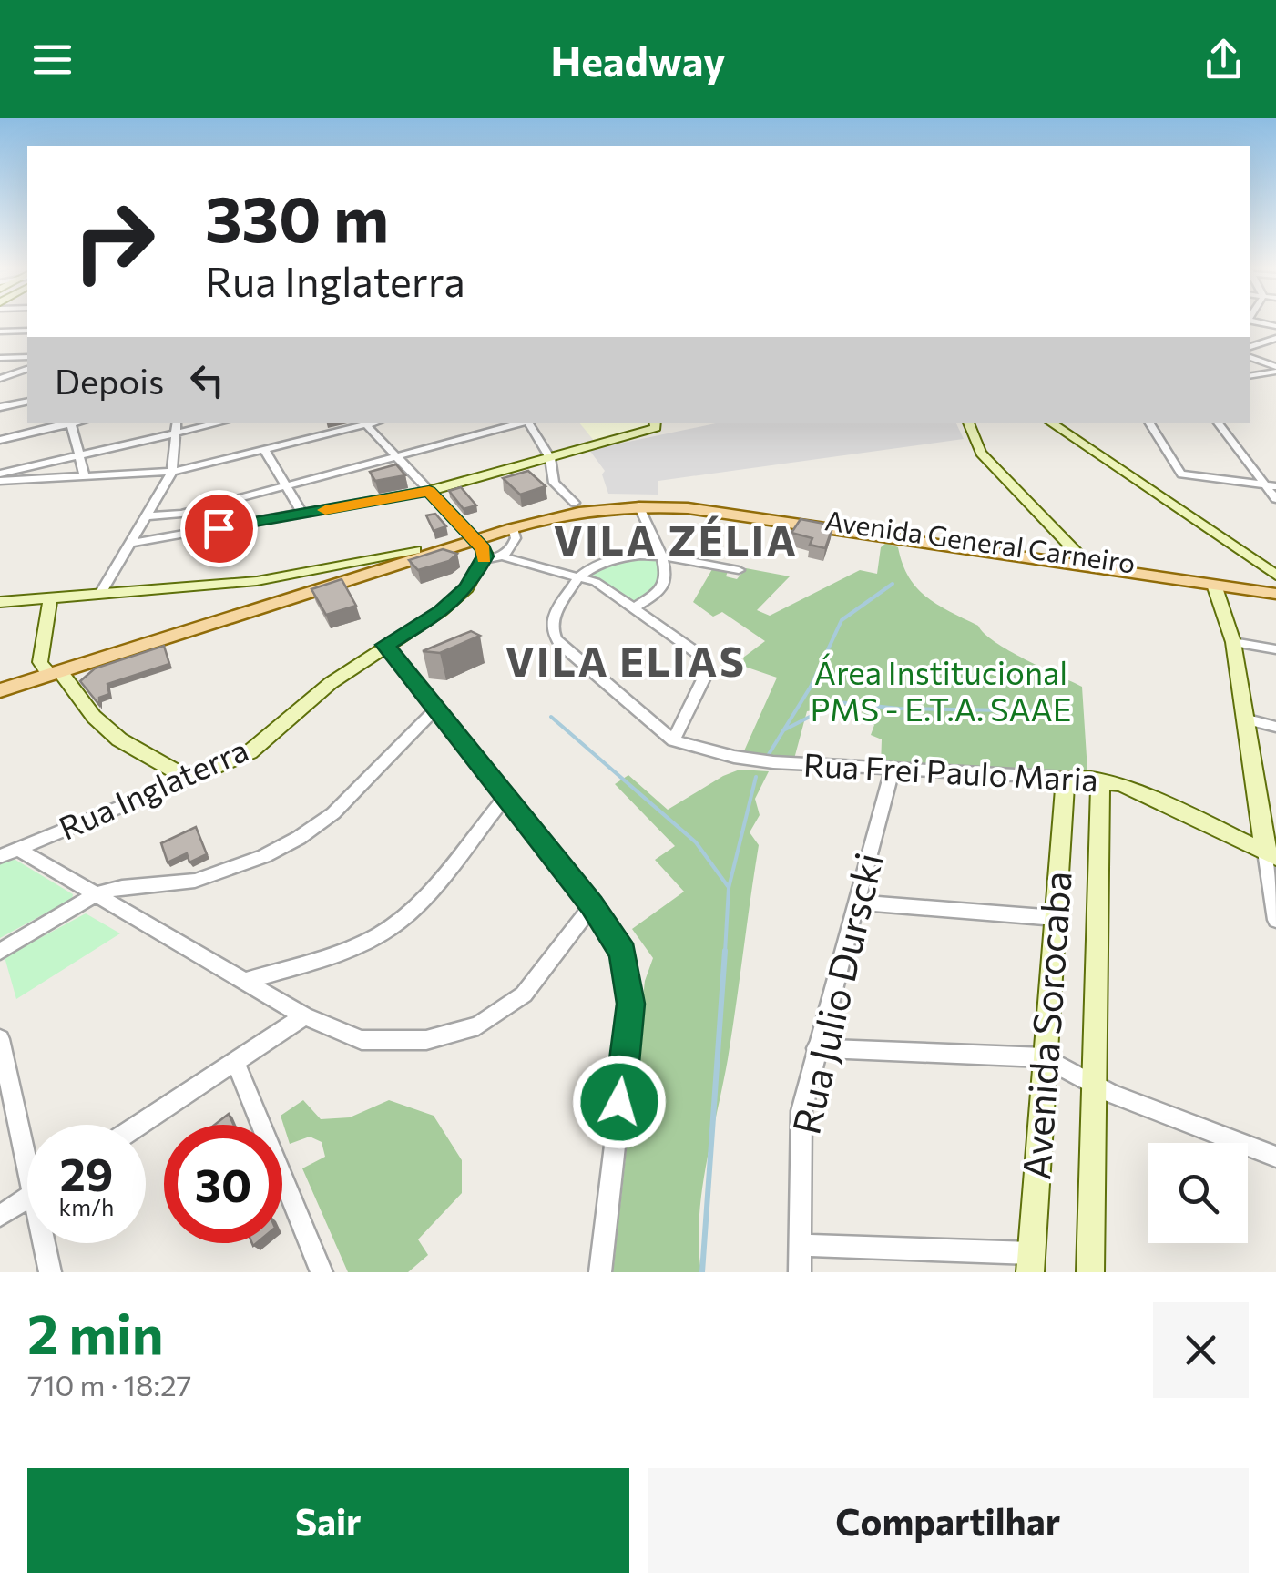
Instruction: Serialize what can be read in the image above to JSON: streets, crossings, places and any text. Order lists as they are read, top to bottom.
{
  "streets": {
    "main road": ["Avenida General Carneiro"],
    "street": [
      "Rua Frei Paulo Maria",
      "Rua Inglaterra",
      "Rua Julio Durscki",
      "Avenida Sorocaba"
    ]
  },
  "crossings": [
    ["Rua Frei Paulo Maria", "Rua Julio Durscki"],
    ["Rua Frei Paulo Maria", "Avenida Sorocaba"]
  ],
  "districts": ["VILA ZÉLIA", "VILA ELIAS"],
  "parks": ["Área Institucional PMS - E.T.A. SAAE"],
  "page": {
    "header": "Headway",
    "turn": ["330 m", "Rua Inglaterra"],
    "then": "Depois",
    "speed": "29 km/h",
    "limit": "30",
    "heading": ["2 min", "710 m · 18:27"],
    "buttons": ["Sair", "Compartilhar"]
  }
}
